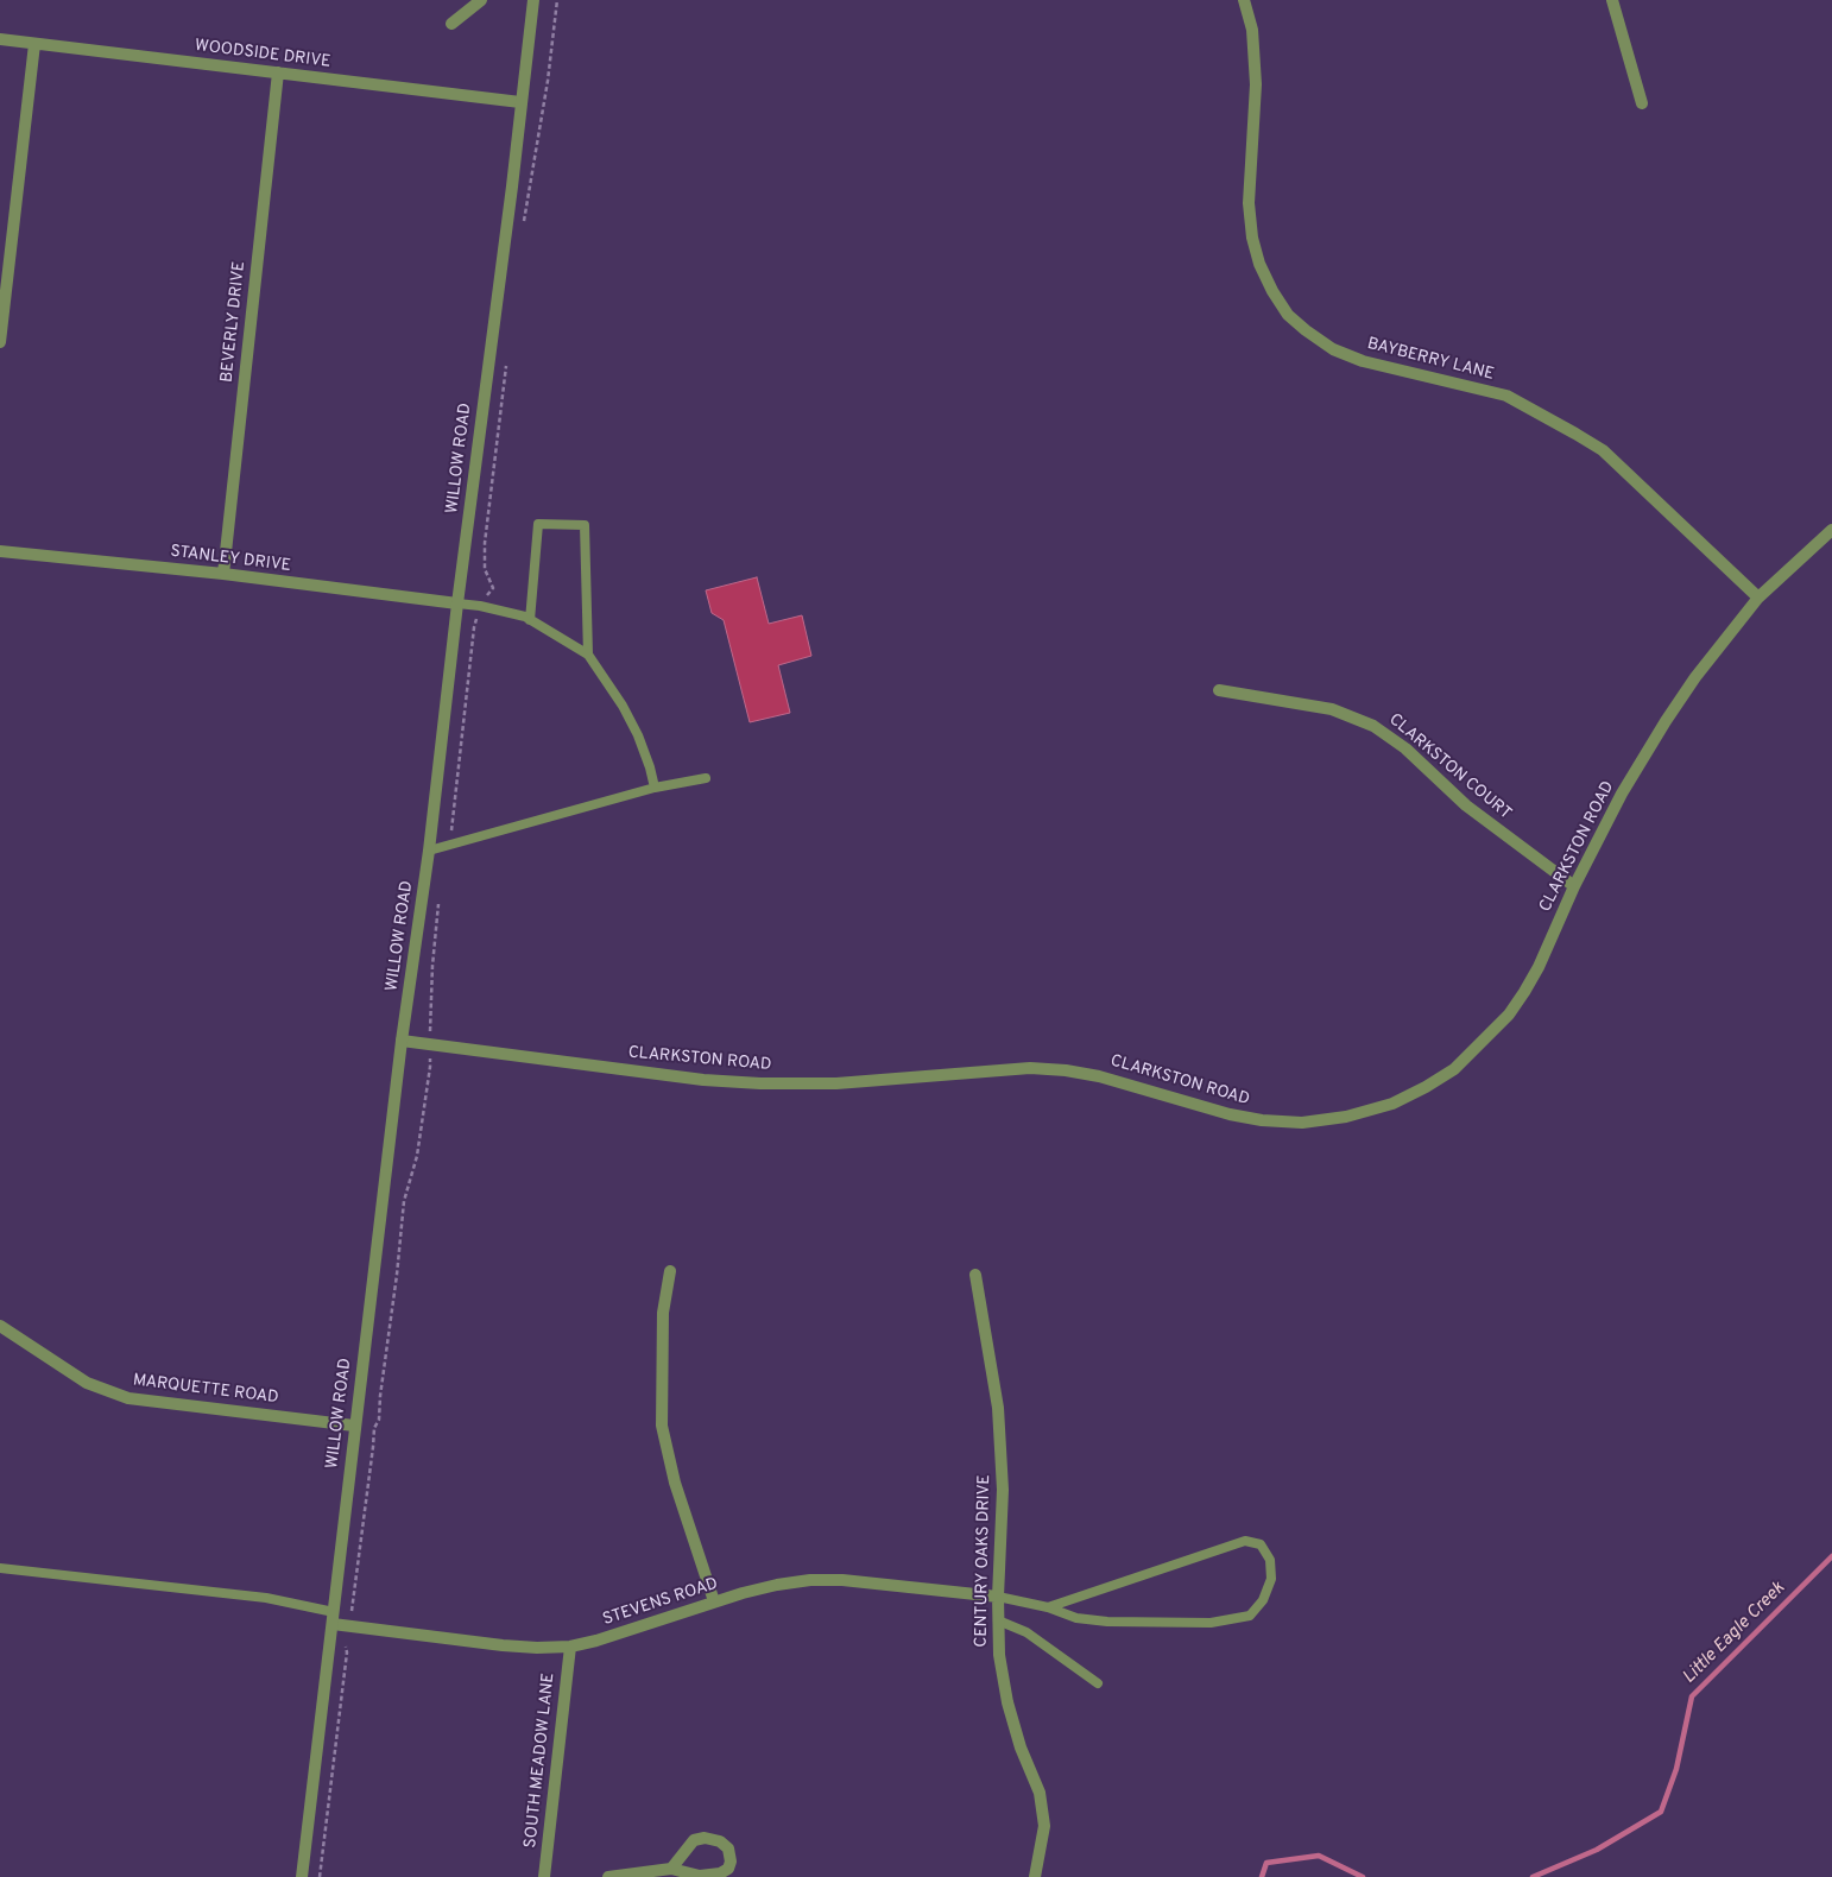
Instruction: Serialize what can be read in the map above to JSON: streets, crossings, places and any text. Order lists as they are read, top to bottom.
{
  "streets": {
    "street": [
      "WOODSIDE DRIVE",
      "BEVERLY DRIVE",
      "BAYBERRY LANE",
      "WILLOW ROAD",
      "STANLEY DRIVE",
      "CLARKSTON COURT",
      "CLARKSTON ROAD",
      "MARQUETTE ROAD",
      "CENTURY OAKS DRIVE",
      "STEVENS ROAD",
      "SOUTH MEADOW LANE"
    ]
  },
  "crossings": [
    ["WOODSIDE DRIVE", "BEVERLY DRIVE"],
    ["WOODSIDE DRIVE", "WILLOW ROAD"],
    ["BEVERLY DRIVE", "STANLEY DRIVE"],
    ["BAYBERRY LANE", "CLARKSTON ROAD"],
    ["WILLOW ROAD", "STANLEY DRIVE"],
    ["WILLOW ROAD", "CLARKSTON ROAD"],
    ["WILLOW ROAD", "MARQUETTE ROAD"],
    ["WILLOW ROAD", "STEVENS ROAD"],
    ["CLARKSTON COURT", "CLARKSTON ROAD"],
    ["CENTURY OAKS DRIVE", "STEVENS ROAD"],
    ["STEVENS ROAD", "SOUTH MEADOW LANE"]
  ],
  "water": ["Little Eagle Creek"]
}
